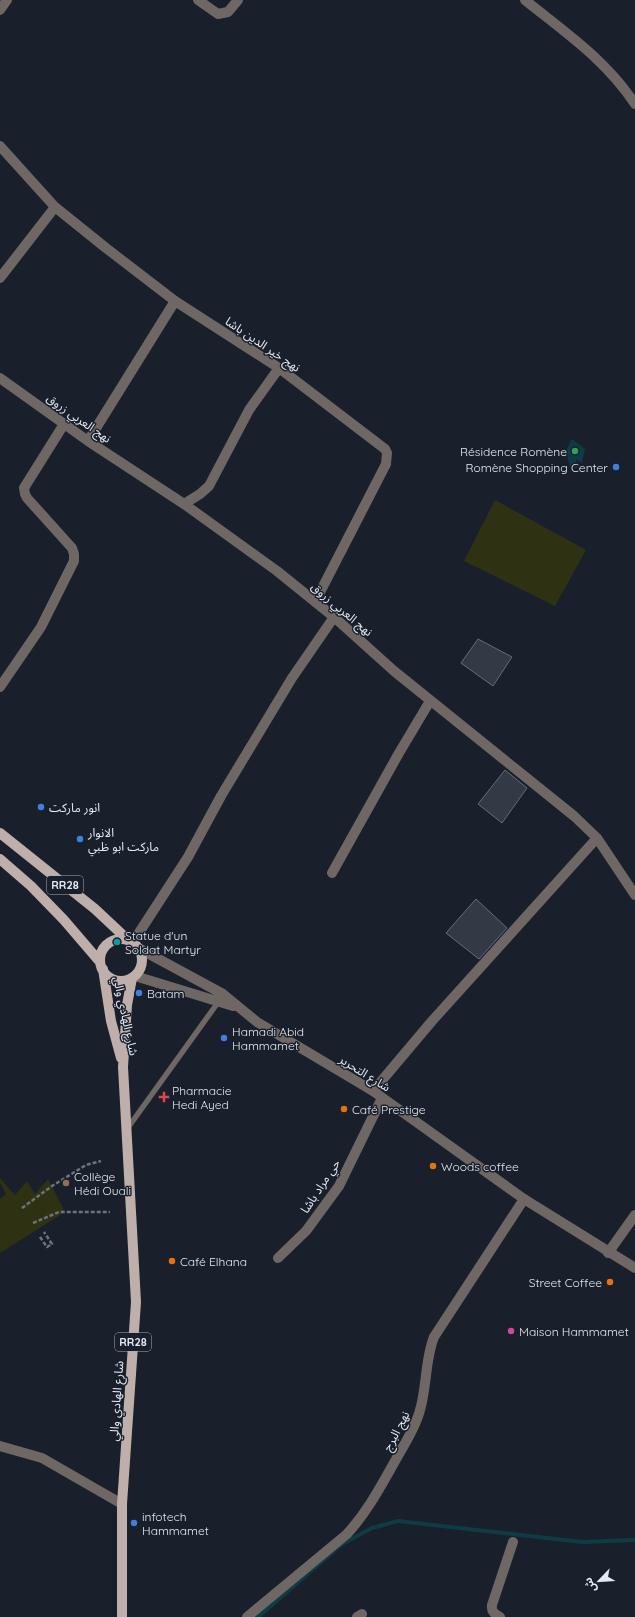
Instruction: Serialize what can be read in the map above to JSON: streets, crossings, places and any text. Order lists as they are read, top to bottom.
{
  "streets": {
    "main road": ["RR28", "شارع الهادي والي"],
    "street": [
      "نهج خير الدين باشا",
      "نهج العربي زروق",
      "شارع التحرير",
      "حي مراد باشا",
      "نهج البرج"
    ]
  },
  "crossings": [
    ["نهج خير الدين باشا", "نهج العربي زروق"],
    ["RR28", "شارع الهادي والي"],
    ["RR28", "شارع التحرير"],
    ["شارع الهادي والي", "شارع التحرير"],
    ["شارع التحرير", "حي مراد باشا"],
    ["شارع التحرير", "نهج البرج"]
  ],
  "places": {
    "other": [
      "Résidence Romène",
      "Romène Shopping Center",
      "انور ماركت",
      "الانوار ماركت ابو ظبي",
      "Statue d'un Soldat Martyr",
      "Batam",
      "Hamadi Abid Hammamet",
      "Café Prestige",
      "Woods coffee",
      "Collège Hédi Ouali",
      "Café Elhana",
      "Street Coffee",
      "Maison Hammamet",
      "infotech Hammamet"
    ],
    "health": ["Pharmacie Hedi Ayed"]
  },
  "north": "bottom left"
}
